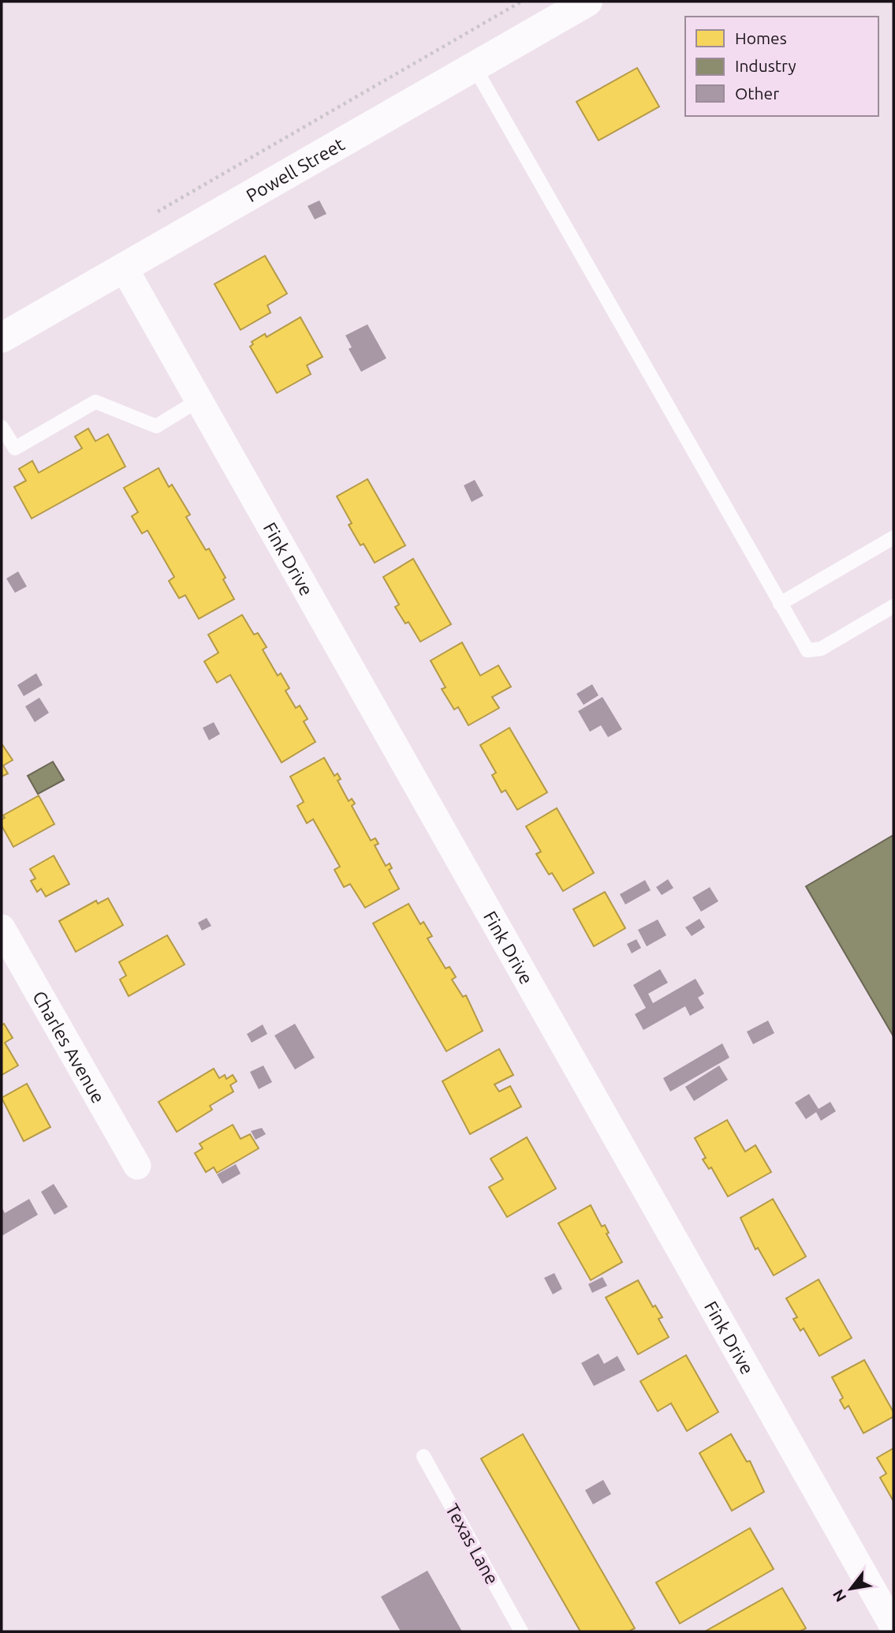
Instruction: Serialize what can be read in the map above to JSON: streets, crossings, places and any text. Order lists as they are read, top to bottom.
{
  "streets": {
    "street": ["Powell Street", "Fink Drive", "Charles Avenue"],
    "lane": ["Texas Lane"]
  },
  "crossings": [
    ["Powell Street", "Fink Drive"]
  ],
  "legend": ["Homes", "Industry", "Other"],
  "north": "bottom left"
}
